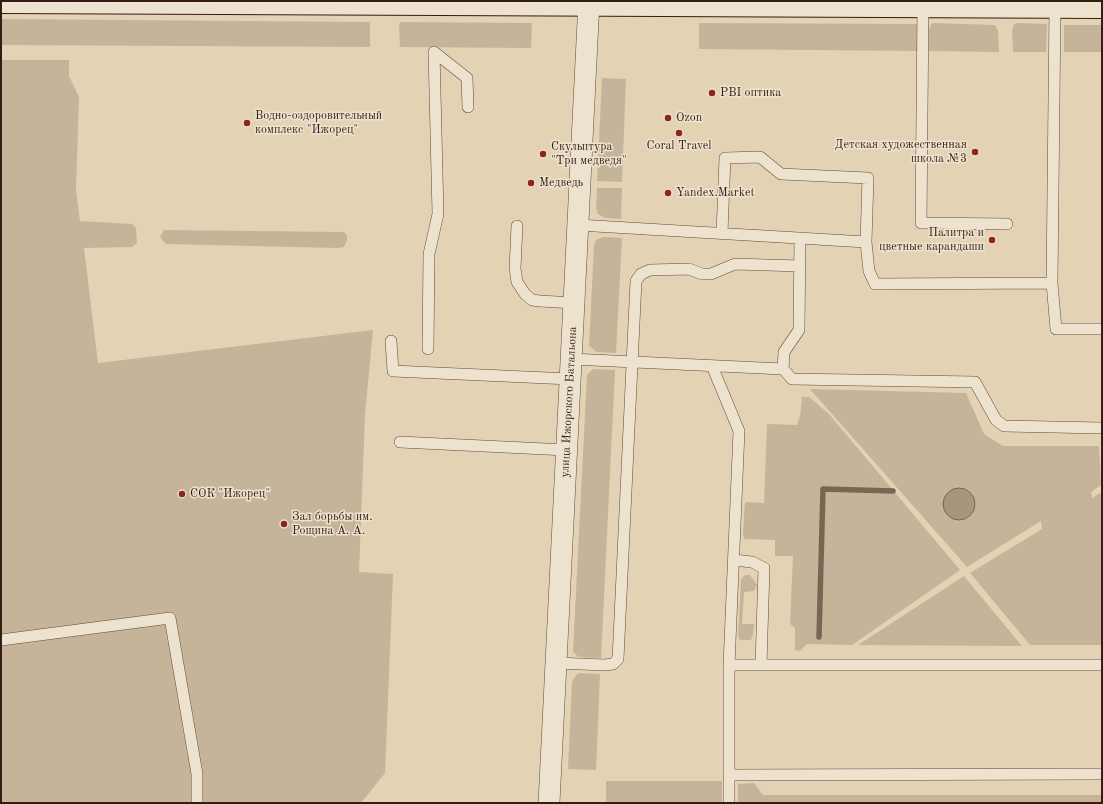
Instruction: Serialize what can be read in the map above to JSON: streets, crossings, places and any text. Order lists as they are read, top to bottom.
{
  "streets": {
    "street": ["улица Ижорского Батальона"]
  },
  "places": [
    "PBI оптика",
    "Ozon",
    "Водно-оздоровительный комплекс \"Ижорец\"",
    "Coral Travel",
    "Детская художественная школа №3",
    "Скульптура \"Три медведя\"",
    "Медведь",
    "Yandex.Market",
    "Палитра и цветные карандаши",
    "СОК \"Ижорец\"",
    "Зал борьбы им. Рощина А. А."
  ]
}
